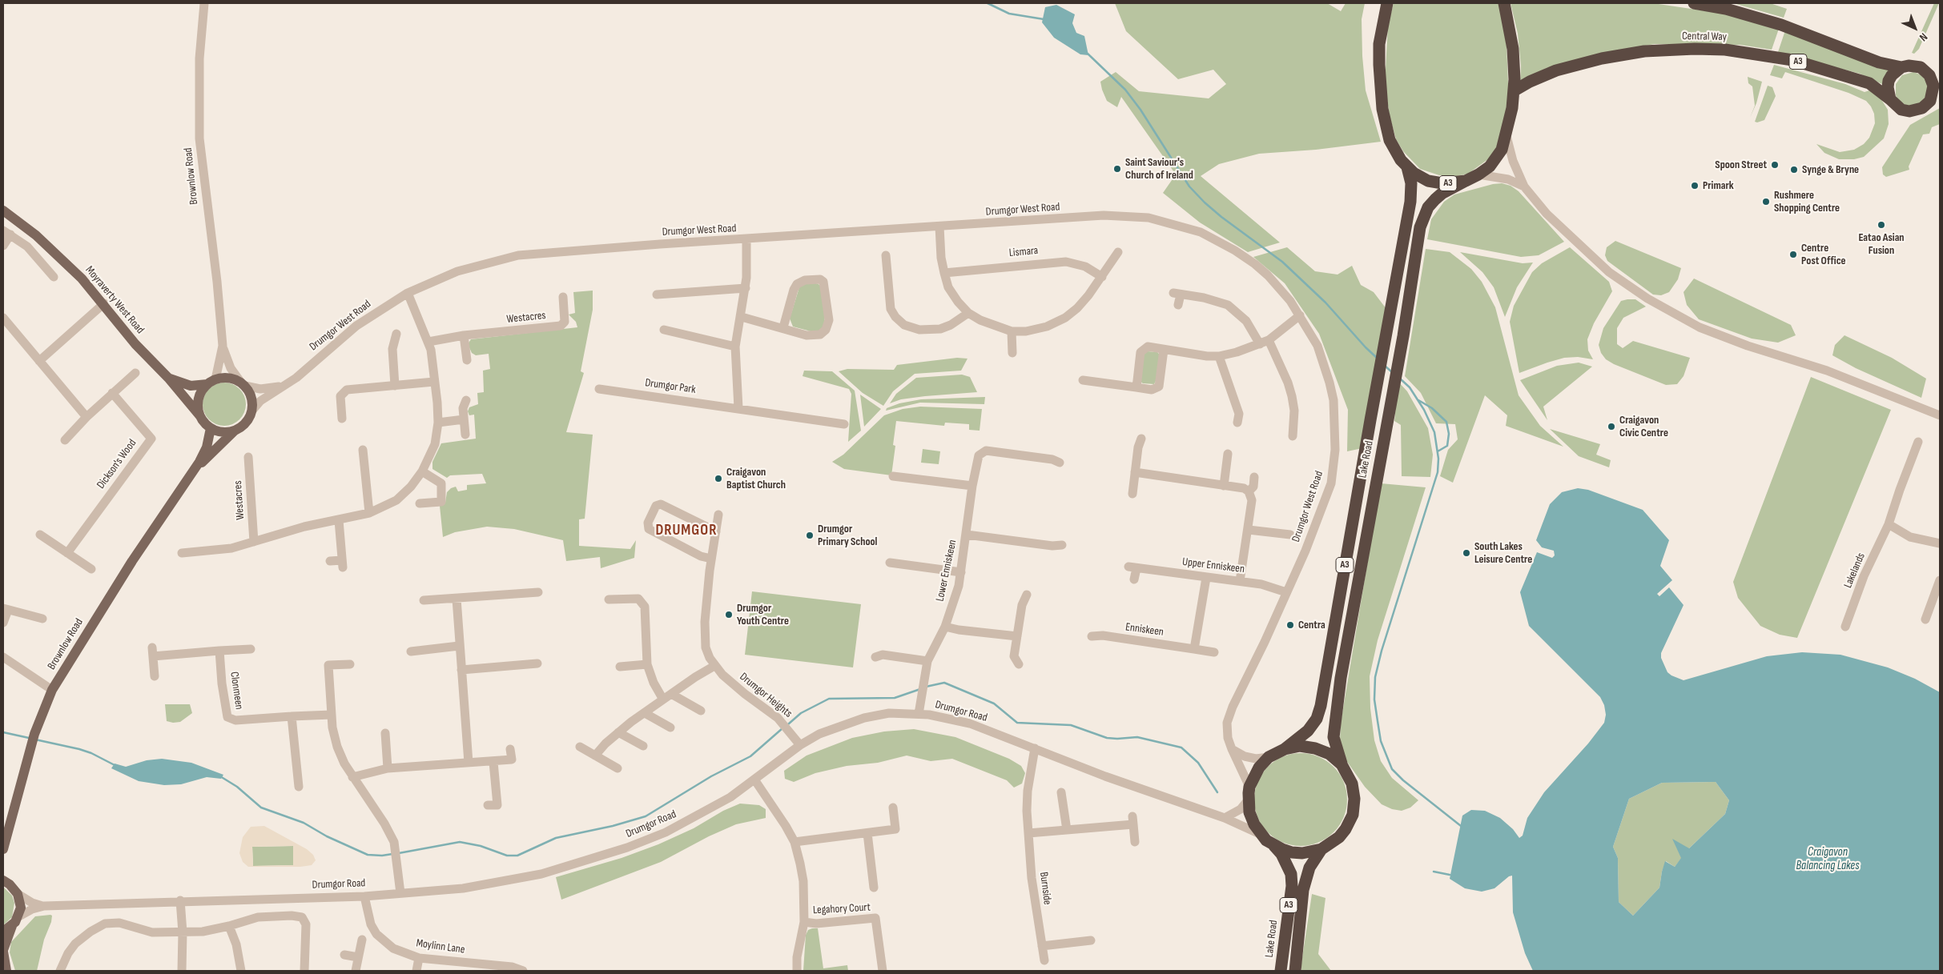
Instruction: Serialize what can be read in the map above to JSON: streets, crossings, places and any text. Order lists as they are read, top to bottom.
{
  "streets": {
    "highway": ["Central Way", "A3", "Lake Road"],
    "main road": ["Brownlow Road", "Moyraverty West Road"],
    "street": [
      "Drumgor West Road",
      "Lismara",
      "Westacres",
      "Drumgor Park",
      "Dickson's Wood",
      "Upper Enniskeen",
      "Lower Enniskeen",
      "Lakelands",
      "Enniskeen",
      "Clonmeen",
      "Drumgor Heights",
      "Drumgor Road",
      "Burnside",
      "Legahory Court",
      "Moylinn Lane"
    ]
  },
  "crossings": [
    ["Central Way", "A3"],
    ["A3", "Drumgor West Road"],
    ["A3", "Lake Road"],
    ["A3", "Drumgor Road"],
    ["Brownlow Road", "Drumgor West Road"],
    ["Brownlow Road", "Moyraverty West Road"],
    ["Drumgor West Road", "Moyraverty West Road"],
    ["Drumgor West Road", "Lake Road"],
    ["Drumgor West Road", "Upper Enniskeen"],
    ["Drumgor West Road", "Drumgor Road"],
    ["Lake Road", "Drumgor Road"],
    ["Lower Enniskeen", "Drumgor Road"],
    ["Drumgor Heights", "Drumgor Road"],
    ["Drumgor Road", "Burnside"],
    ["Drumgor Road", "Legahory Court"],
    ["Drumgor Road", "Moylinn Lane"]
  ],
  "districts": ["DRUMGOR"],
  "water": ["Craigavon Balancing Lakes"],
  "places": [
    "Spoon Street",
    "Saint Saviour's Church of Ireland",
    "Synge & Bryne",
    "Primark",
    "Rushmere Shopping Centre",
    "Eatao Asian Fusion",
    "Centre Post Office",
    "Craigavon Civic Centre",
    "Craigavon Baptist Church",
    "Drumgor Primary School",
    "South Lakes Leisure Centre",
    "Drumgor Youth Centre",
    "Centra"
  ],
  "north": "bottom right"
}
